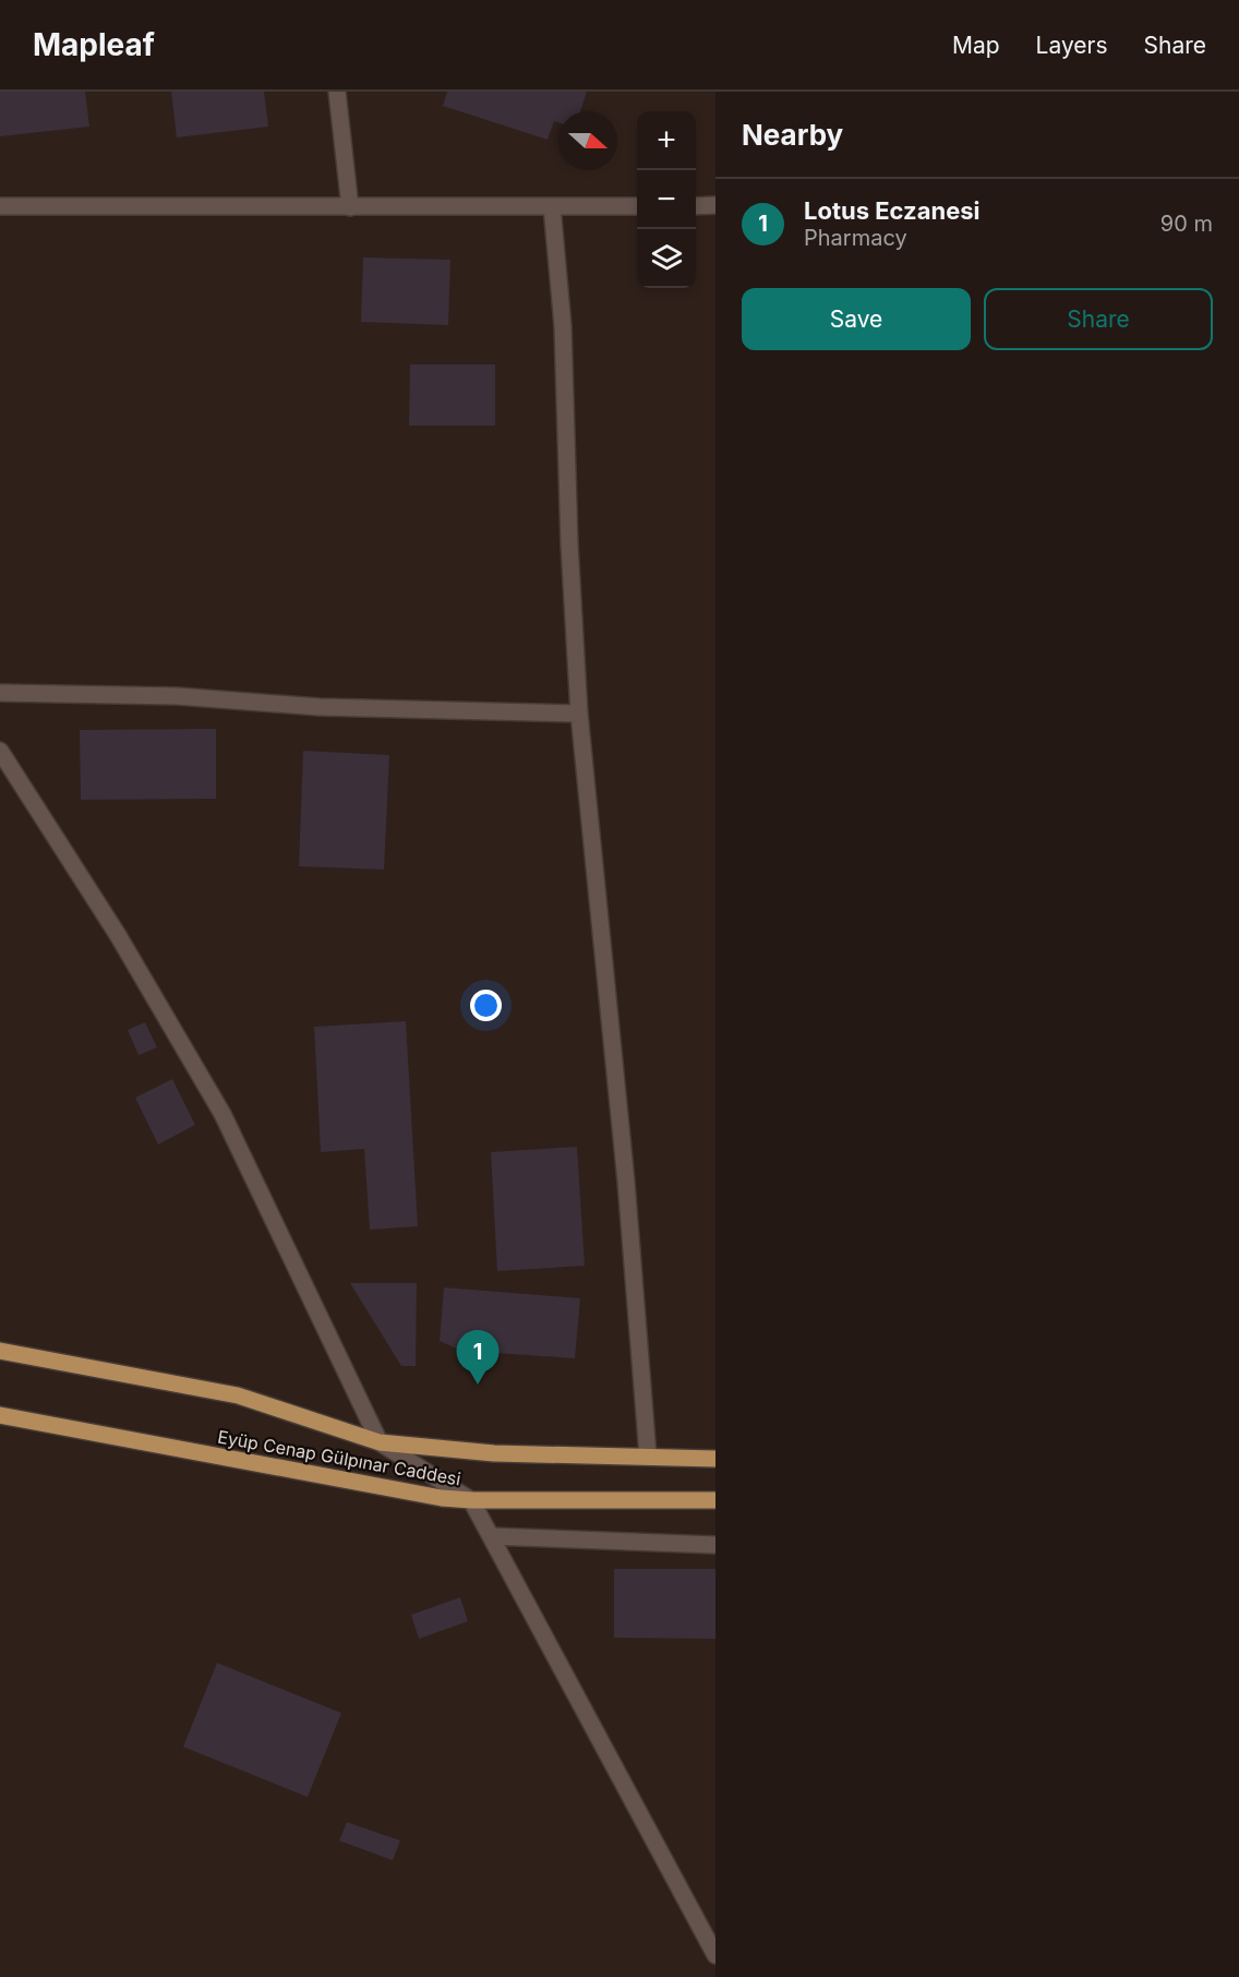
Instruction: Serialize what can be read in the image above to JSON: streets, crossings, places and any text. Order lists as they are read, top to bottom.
{
  "streets": {
    "main road": ["Eyüp Cenap Gülpınar Caddesi"]
  },
  "north": "right",
  "page": {
    "header": "Mapleaf",
    "nav": ["Map", "Layers", "Share"],
    "heading": "Nearby",
    "map_buttons": ["+", "−"],
    "list": [
      {
        "mark": "1",
        "name": "Lotus Eczanesi",
        "note": "Pharmacy",
        "value": "90 m"
      }
    ],
    "buttons": ["Save", "Share"],
    "pins": "1"
  }
}
